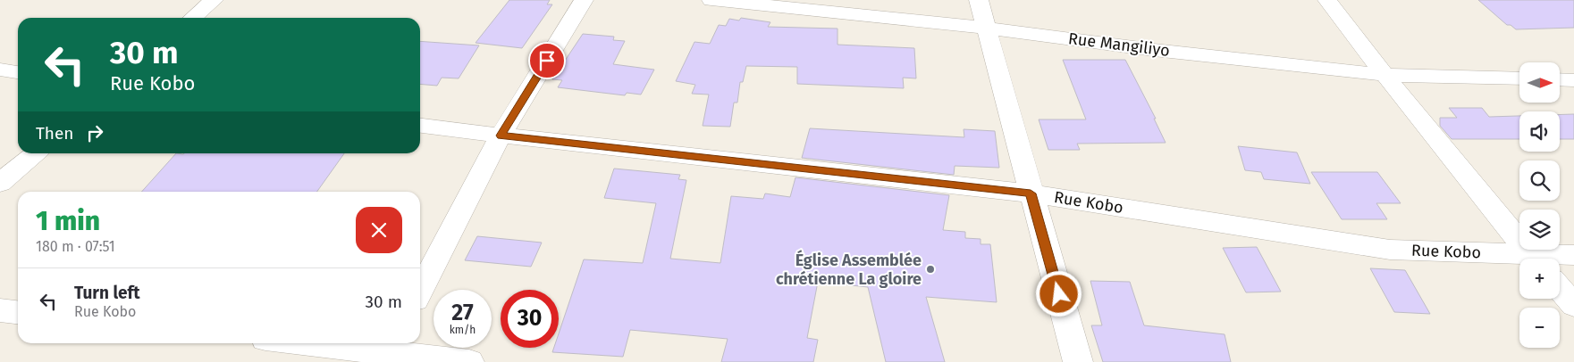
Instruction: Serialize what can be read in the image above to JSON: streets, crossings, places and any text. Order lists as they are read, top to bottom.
{
  "streets": {
    "street": ["Rue Mangiliyo", "Rue Kobo"]
  },
  "places": ["Église Assemblée chrétienne La gloire"],
  "north": "right",
  "page": {
    "turn": ["30 m", "Rue Kobo"],
    "map_buttons": ["+", "−"],
    "then": "Then",
    "heading": ["1 min", "180 m · 07:51"],
    "list": [
      {
        "name": "Turn left",
        "note": "Rue Kobo",
        "value": "30 m"
      }
    ],
    "speed": "27 km/h",
    "limit": "30"
  }
}
